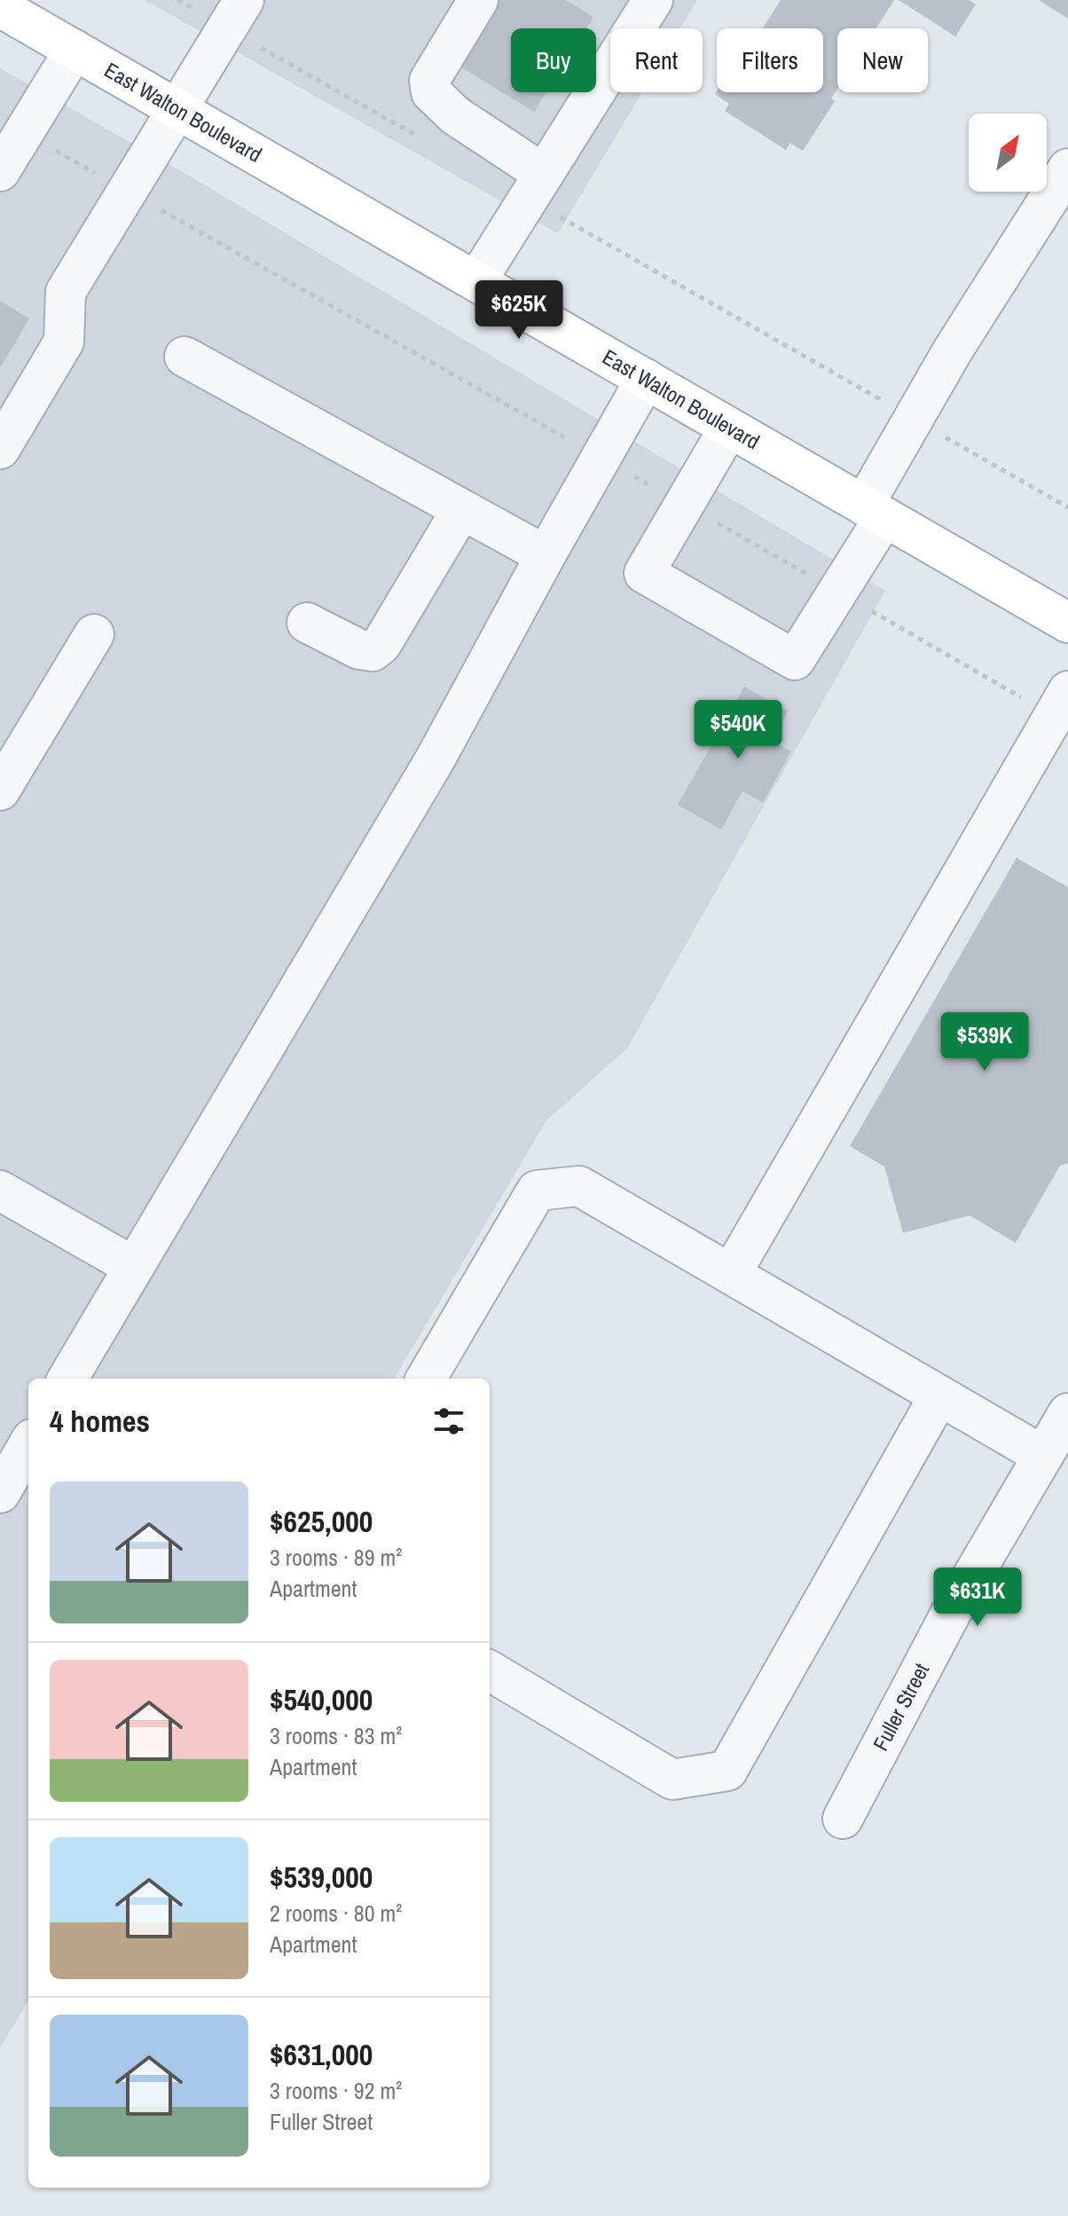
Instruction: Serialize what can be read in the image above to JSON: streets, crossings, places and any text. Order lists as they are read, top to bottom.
{
  "streets": {
    "main road": ["East Walton Boulevard"],
    "street": ["Fuller Street"]
  },
  "north": "top right",
  "page": {
    "chip": [
      "Buy",
      "Rent",
      "Filters",
      "New"
    ],
    "price": [
      "$625K",
      "$540K",
      "$539K",
      "$631K"
    ],
    "heading": "4 homes",
    "list": [
      {
        "name": "$625,000",
        "note": "3 rooms · 89 m² · Apartment"
      },
      {
        "name": "$540,000",
        "note": "3 rooms · 83 m² · Apartment"
      },
      {
        "name": "$539,000",
        "note": "2 rooms · 80 m² · Apartment"
      },
      {
        "name": "$631,000",
        "note": "3 rooms · 92 m² · Fuller Street"
      }
    ]
  }
}
